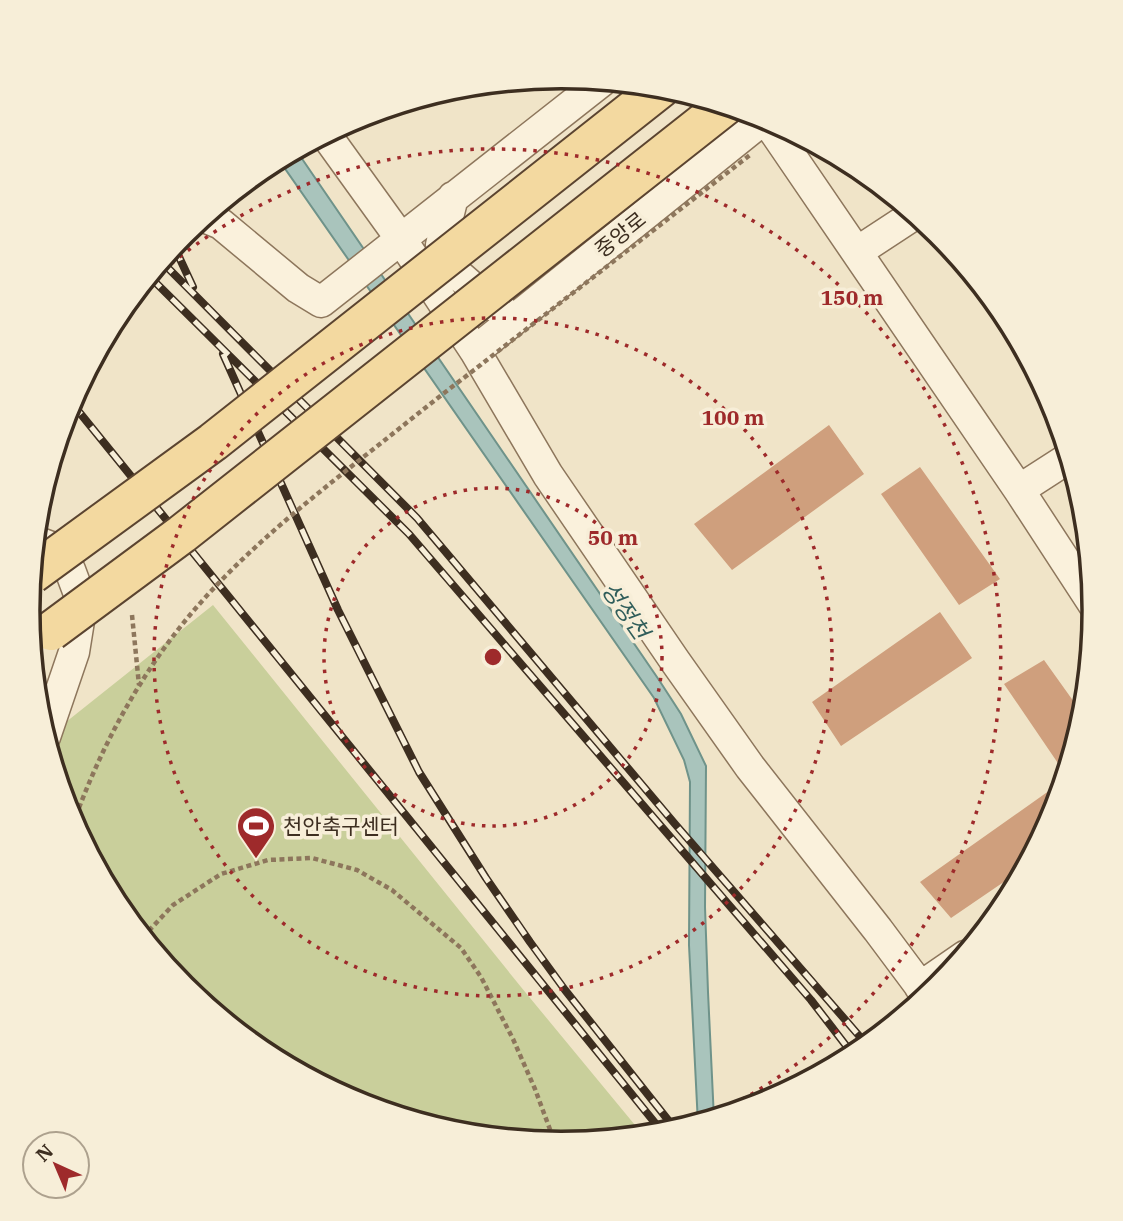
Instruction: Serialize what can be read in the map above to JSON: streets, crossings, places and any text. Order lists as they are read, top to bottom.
{
  "streets": {
    "street": ["중앙로"]
  },
  "water": ["성정천"],
  "places": {
    "sports": ["천안축구센터"]
  },
  "north": "top left",
  "rings": ["150 m", "100 m", "50 m"]
}
